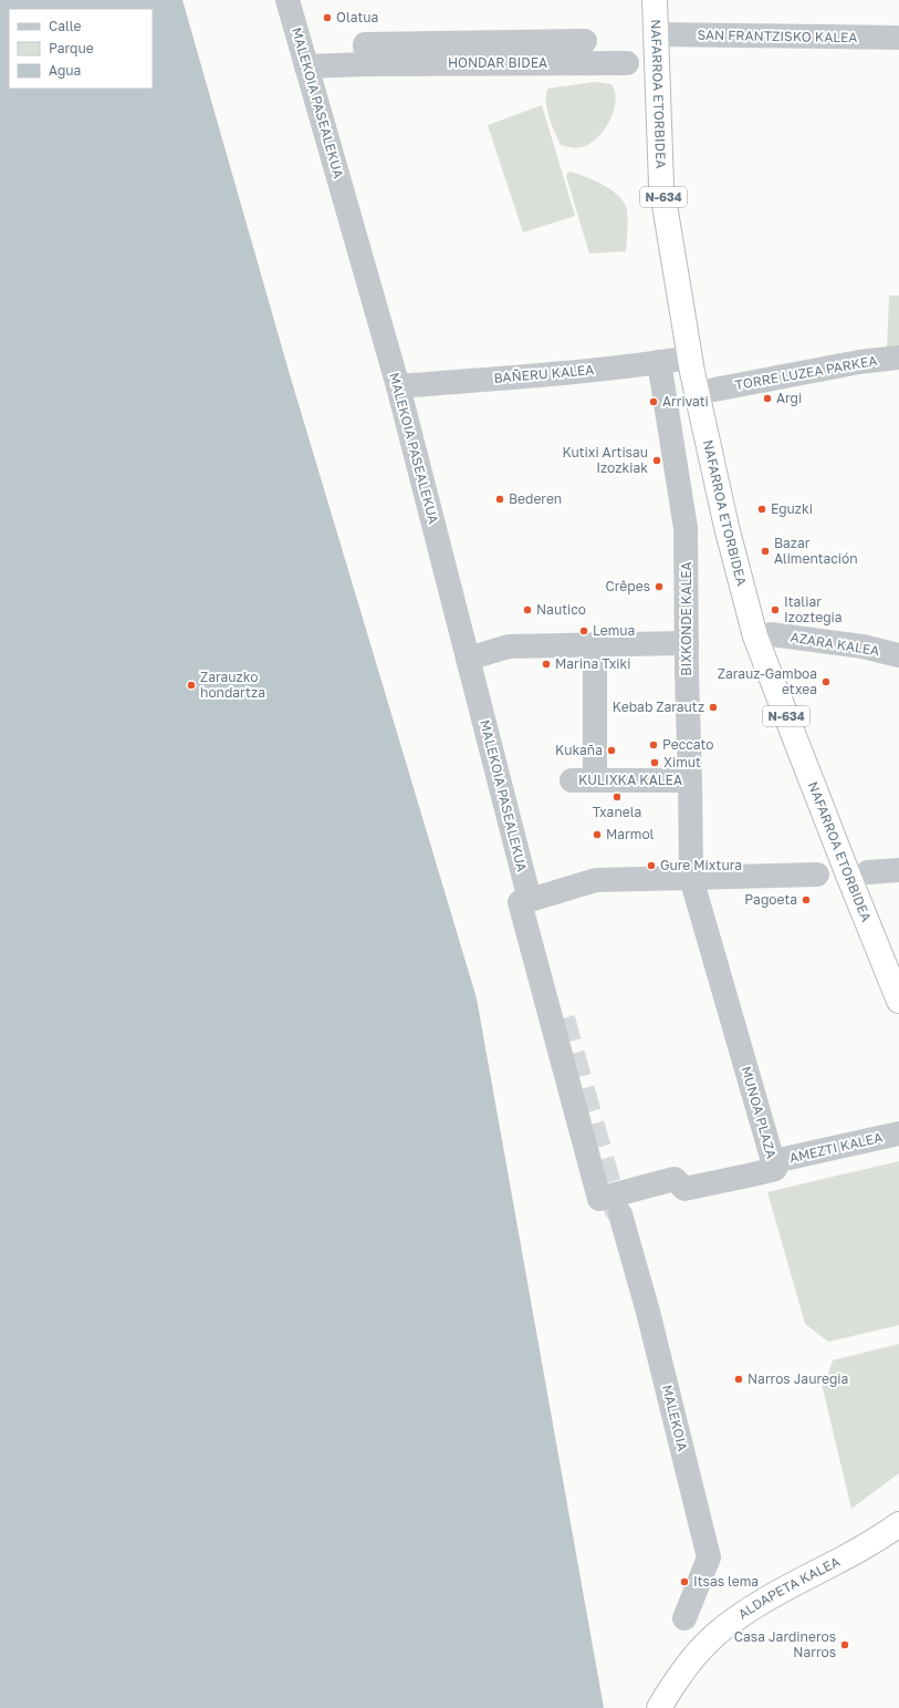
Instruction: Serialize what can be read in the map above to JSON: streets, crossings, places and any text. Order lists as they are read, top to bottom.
{
  "streets": {
    "highway": ["NAFARROA ETORBIDEA", "N-634", "ALDAPETA KALEA"],
    "street": [
      "SAN FRANTZISKO KALEA",
      "HONDAR BIDEA",
      "MALEKOIA PASEALEKUA",
      "TORRE LUZEA PARKEA",
      "BAÑERU KALEA",
      "BIXKONDE KALEA",
      "AZARA KALEA",
      "KULIXKA KALEA",
      "MUNOA PLAZA",
      "AMEZTI KALEA",
      "MALEKOIA"
    ]
  },
  "crossings": [
    ["SAN FRANTZISKO KALEA", "NAFARROA ETORBIDEA"],
    ["HONDAR BIDEA", "MALEKOIA PASEALEKUA"],
    ["NAFARROA ETORBIDEA", "BAÑERU KALEA"],
    ["MALEKOIA PASEALEKUA", "BAÑERU KALEA"],
    ["MALEKOIA PASEALEKUA", "MUNOA PLAZA"],
    ["BAÑERU KALEA", "BIXKONDE KALEA"],
    ["BIXKONDE KALEA", "KULIXKA KALEA"],
    ["BIXKONDE KALEA", "MUNOA PLAZA"]
  ],
  "places": [
    "Olatua",
    "Argi",
    "Arrivati",
    "Kutixi Artisau Izozkiak",
    "Bederen",
    "Eguzki",
    "Bazar Alimentación",
    "Crêpes",
    "Nautico",
    "Italiar Izoztegia",
    "Lemua",
    "Marina Txiki",
    "Zarauz-Gamboa etxea",
    "Zarauzko hondartza",
    "Kebab Zarautz",
    "Peccato",
    "Kukaña",
    "Ximut",
    "Txanela",
    "Marmol",
    "Gure Mixtura",
    "Pagoeta",
    "Narros Jauregia",
    "Itsas lema",
    "Casa Jardineros Narros"
  ],
  "legend": ["Calle", "Parque", "Agua"]
}
